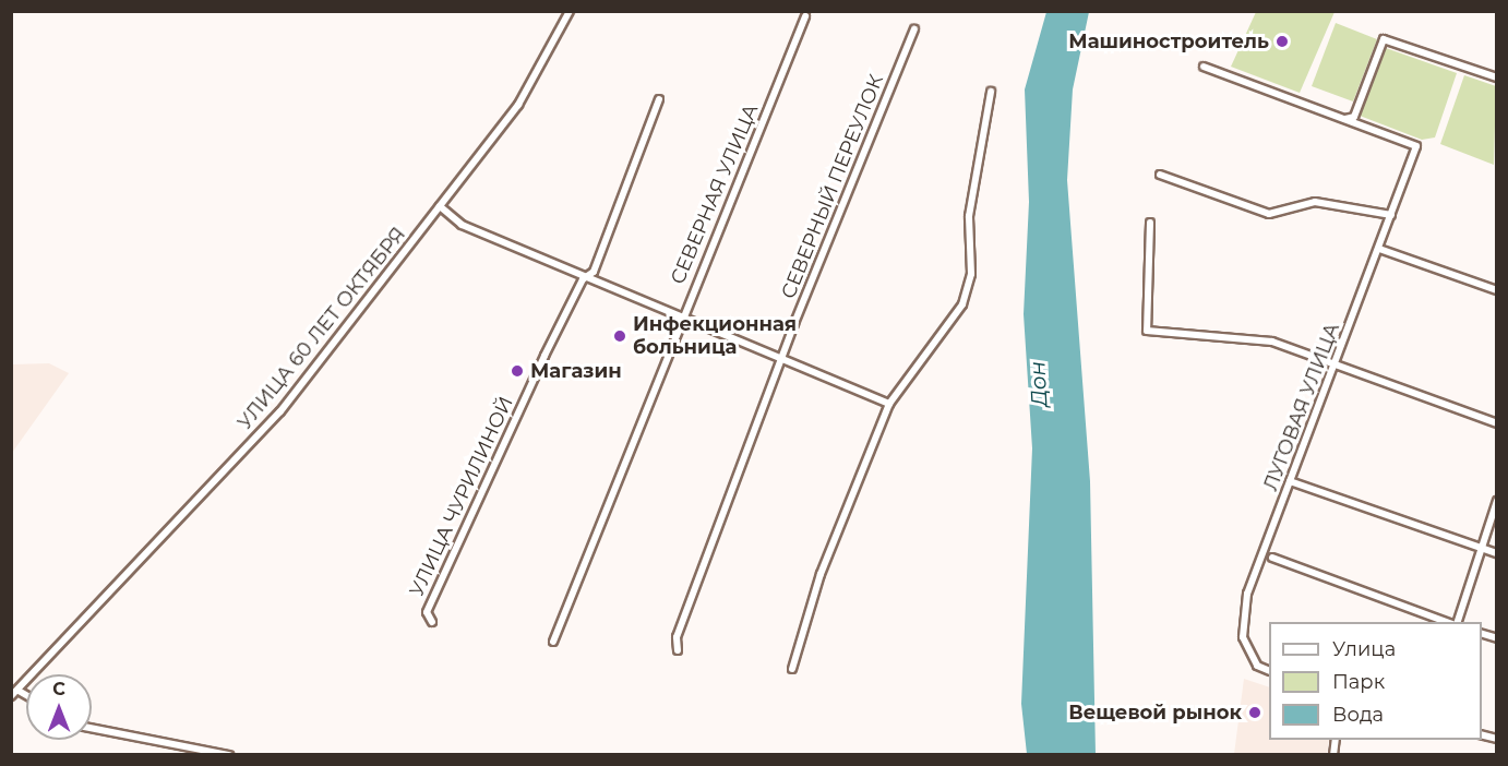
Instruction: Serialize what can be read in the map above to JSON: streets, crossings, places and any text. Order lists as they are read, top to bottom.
{
  "streets": {
    "street": [
      "СЕВЕРНЫЙ ПЕРЕУЛОК",
      "СЕВЕРНАЯ УЛИЦА",
      "УЛИЦА 60 ЛЕТ ОКТЯБРЯ",
      "ЛУГОВАЯ УЛИЦА",
      "УЛИЦА ЧУРИЛИНОЙ"
    ]
  },
  "water": ["Дон"],
  "places": [
    "Машиностроитель",
    "Инфекционная больница",
    "Магазин",
    "Вещевой рынок"
  ],
  "legend": ["Улица", "Парк", "Вода"],
  "north": "top"
}
